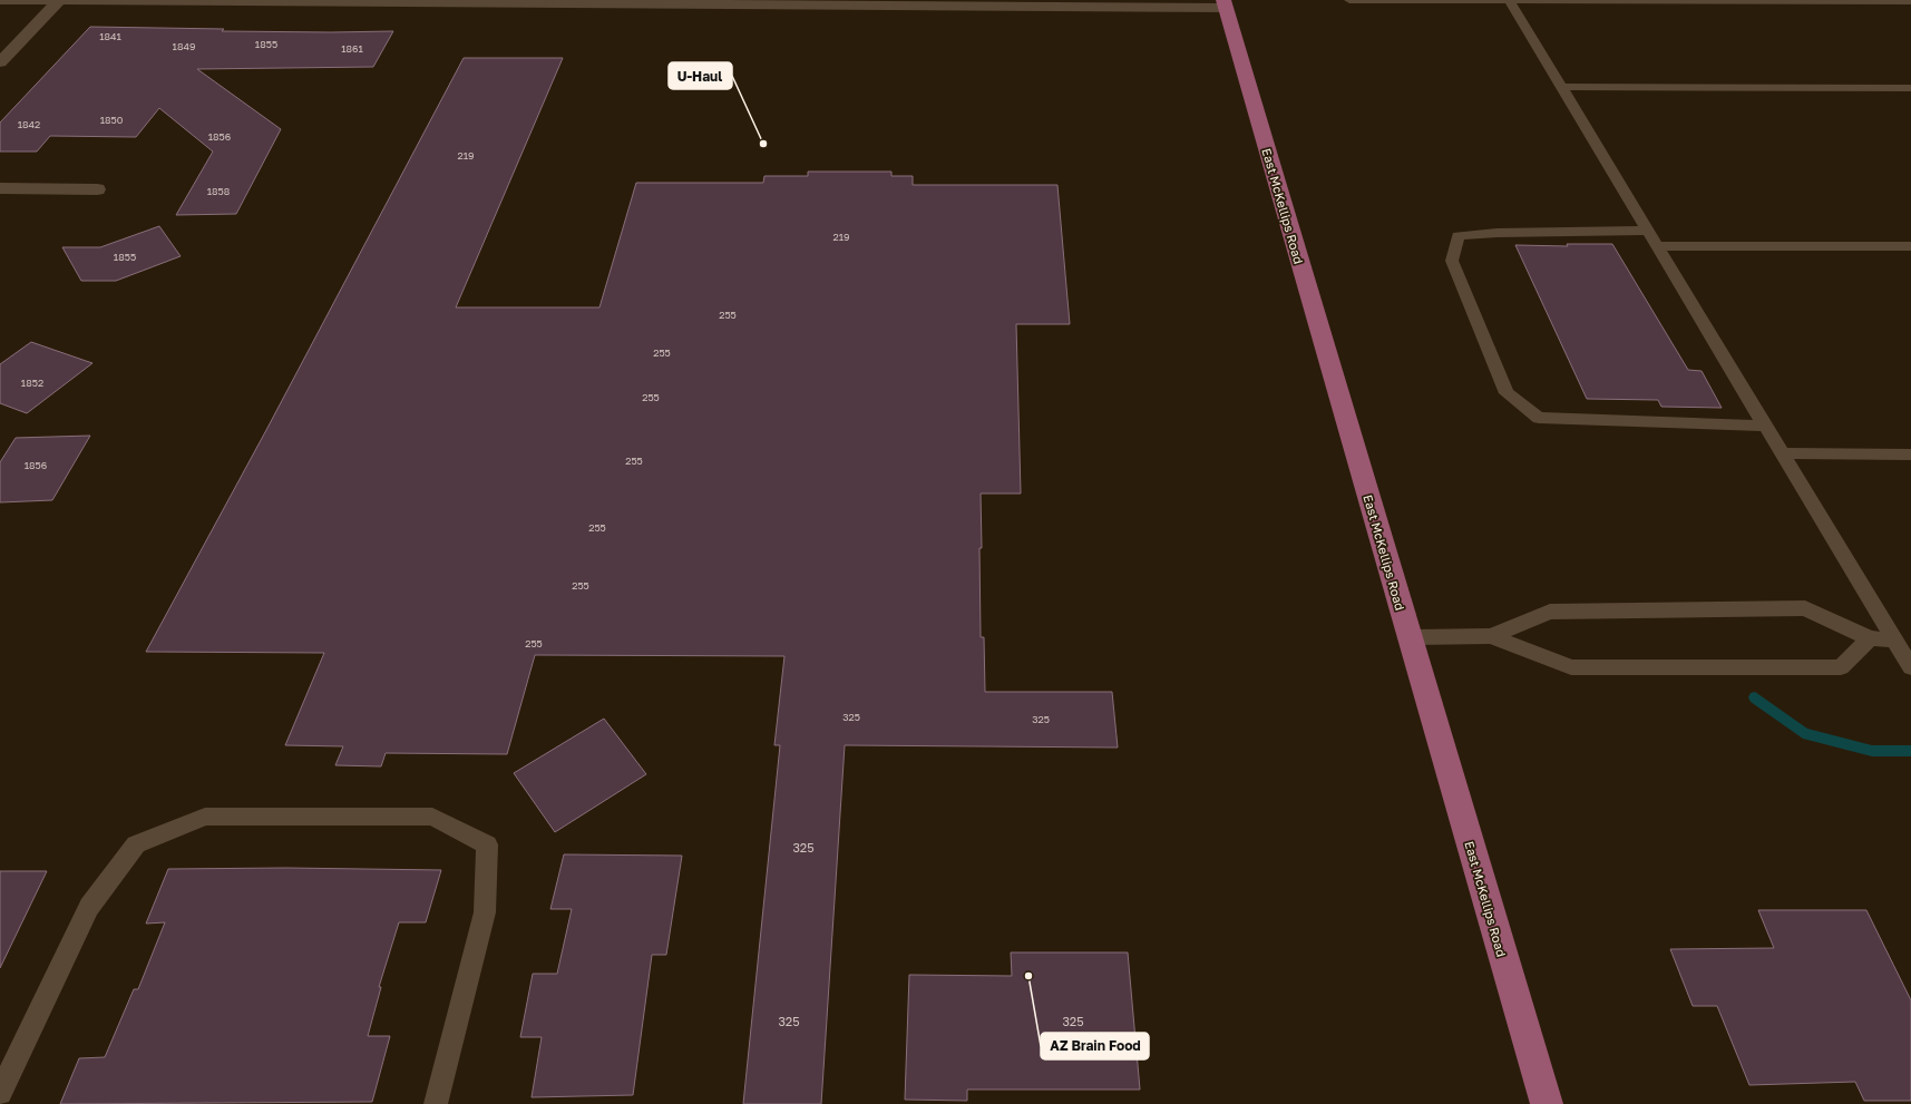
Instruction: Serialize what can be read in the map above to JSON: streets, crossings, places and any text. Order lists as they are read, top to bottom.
{
  "streets": {
    "main road": ["East McKellips Road"]
  },
  "places": ["U-Haul", "AZ Brain Food"],
  "house_numbers": [
    "1841",
    "1855",
    "1849",
    "1861",
    "1850",
    "1842",
    "1856",
    "219",
    "1858",
    "219",
    "1855",
    "255",
    "255",
    "1852",
    "255",
    "255",
    "1856",
    "255",
    "255",
    "255",
    "325",
    "325",
    "325",
    "325",
    "325"
  ]
}
